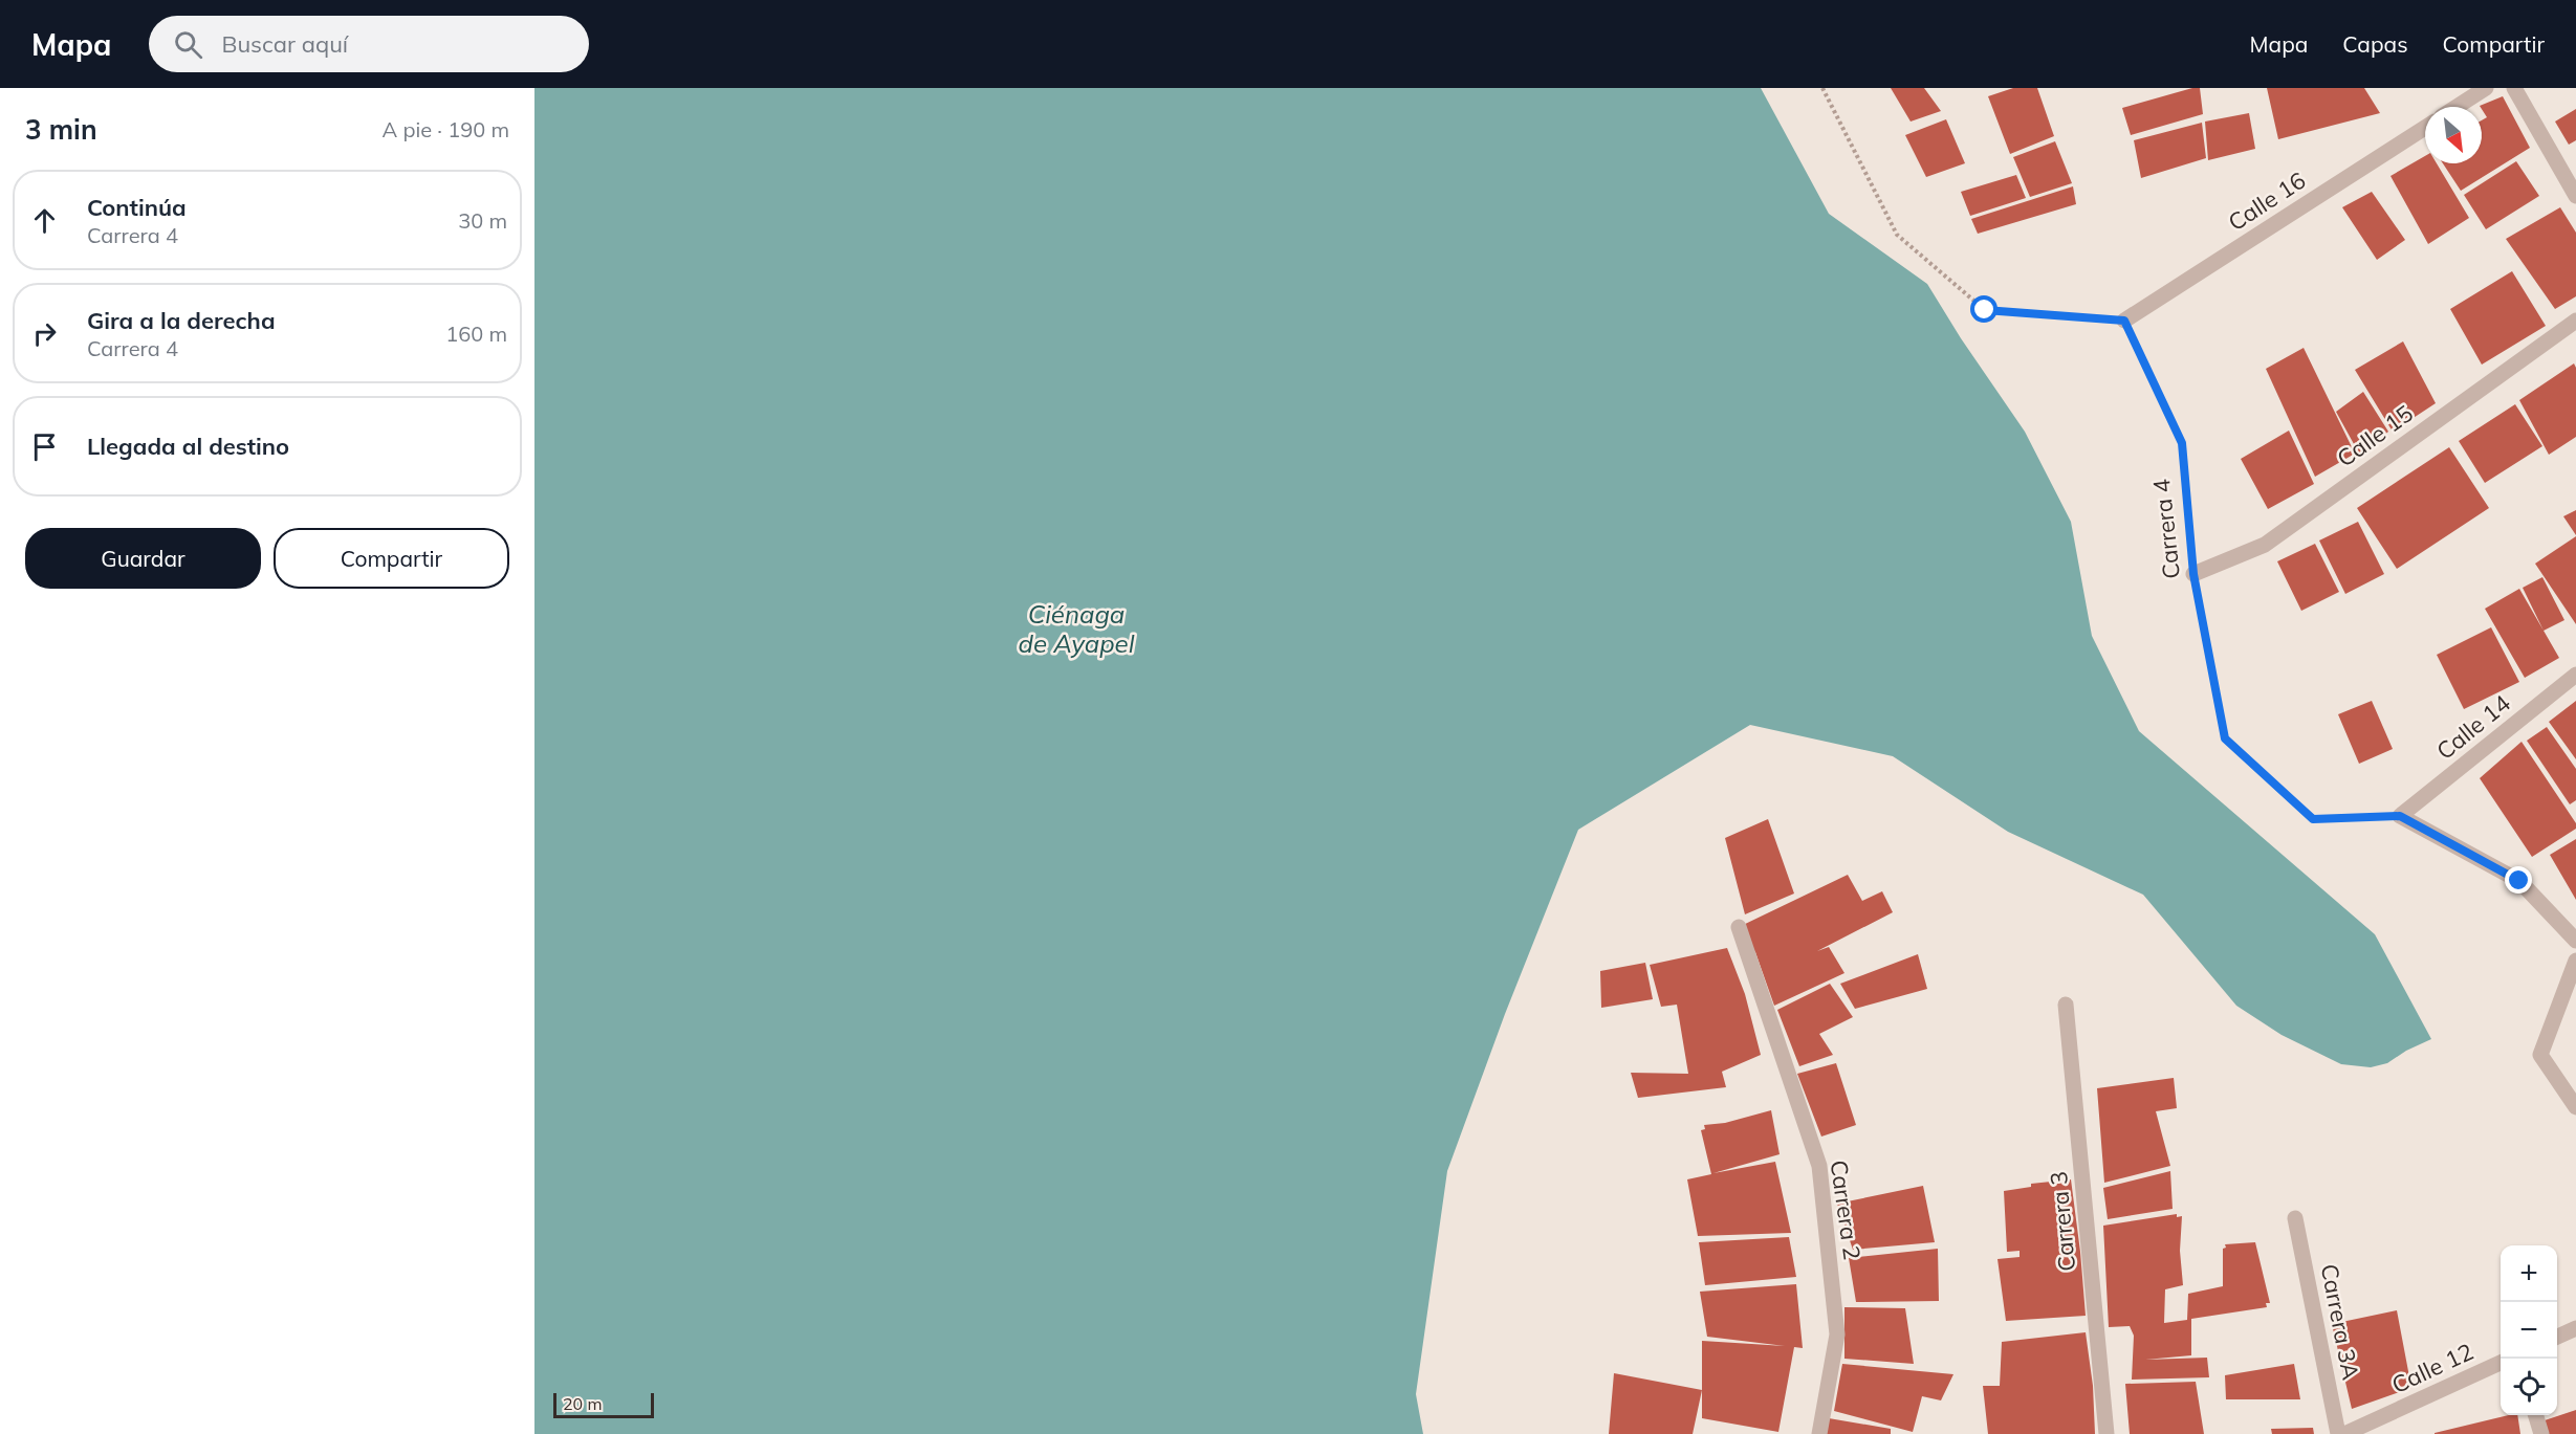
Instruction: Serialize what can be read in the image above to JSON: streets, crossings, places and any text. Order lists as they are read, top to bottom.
{
  "streets": {
    "street": [
      "Calle 16",
      "Calle 15",
      "Calle 14",
      "Carrera 2",
      "Carrera 3",
      "Carrera 3A",
      "Calle 12"
    ],
    "path": ["Carrera 4"]
  },
  "crossings": [
    ["Calle 16", "Carrera 4"],
    ["Calle 15", "Carrera 4"],
    ["Carrera 4", "Calle 14"]
  ],
  "water": ["Ciénaga de Ayapel"],
  "scale_bar": "20 m",
  "north": "bottom right",
  "page": {
    "header": "Mapa",
    "search": "Buscar aquí",
    "nav": ["Mapa", "Capas", "Compartir"],
    "heading": ["3 min", "A pie · 190 m"],
    "list": [
      ["Continúa", "Carrera 4", "30 m"],
      ["Gira a la derecha", "Carrera 4", "160 m"],
      "Llegada al destino"
    ],
    "buttons": ["Guardar", "Compartir"],
    "map_buttons": ["+", "−"],
    "scale": "20 m"
  }
}
